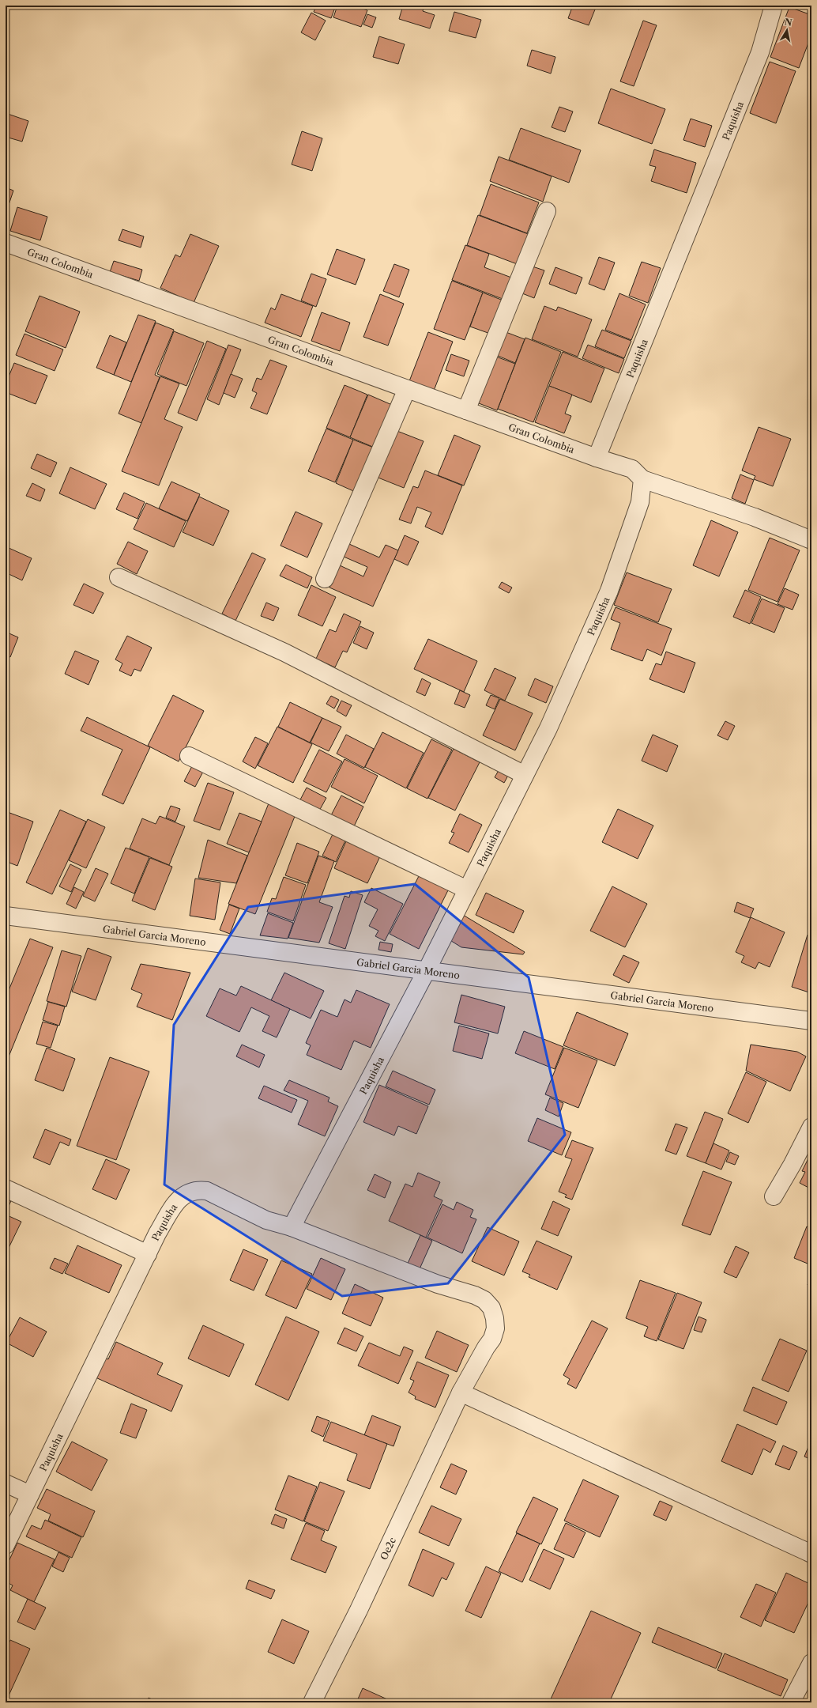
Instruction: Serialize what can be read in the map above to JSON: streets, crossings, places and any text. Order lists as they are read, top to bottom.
{
  "streets": {
    "street": [
      "Paquisha",
      "Gran Colombia",
      "Gabriel Garcia Moreno",
      "Oe2c"
    ]
  },
  "crossings": [
    ["Paquisha", "Gran Colombia"],
    ["Paquisha", "Gabriel Garcia Moreno"],
    ["Paquisha", "Oe2c"]
  ],
  "north": "top"
}
